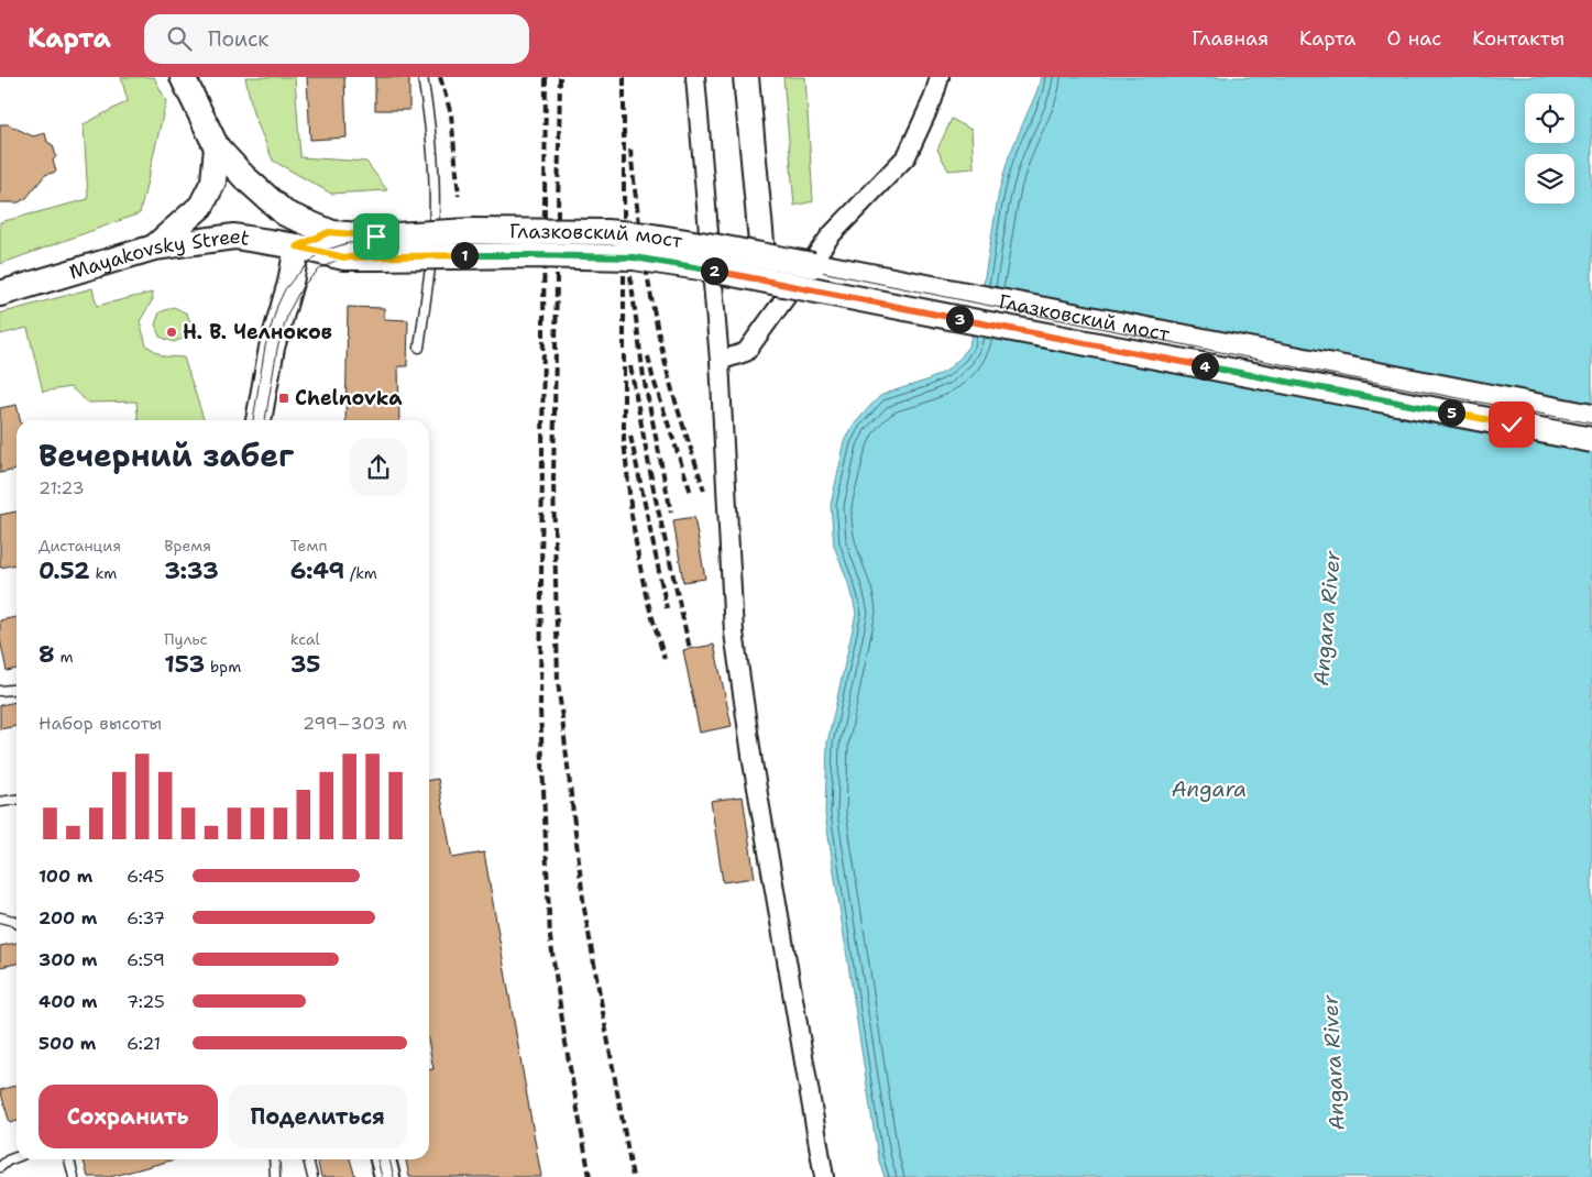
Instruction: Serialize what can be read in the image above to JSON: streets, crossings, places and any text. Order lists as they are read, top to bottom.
{
  "streets": {
    "main road": ["Глазковский мост", "Mayakovsky Street"]
  },
  "crossings": [
    ["Глазковский мост", "Mayakovsky Street"]
  ],
  "water": ["Angara River", "Angara"],
  "places": {
    "other": ["Н. В. Челноков"],
    "transit": ["Chelnovka"]
  },
  "page": {
    "header": "Карта",
    "search": "Поиск",
    "nav": [
      "Главная",
      "Карта",
      "О нас",
      "Контакты"
    ],
    "pins": [
      "1",
      "2",
      "3",
      "4",
      "5"
    ],
    "heading": ["Вечерний забег", "21:23"],
    "stats": [
      ["Дистанция", "0.52 km"],
      ["Время", "3:33"],
      ["Темп", "6:49 /km"],
      ["8 m"],
      ["Пульс", "153 bpm"],
      ["kcal", "35"]
    ],
    "chart": ["Набор высоты", "299–303 m"],
    "list": [
      {
        "name": "100 m",
        "note": "6:45"
      },
      {
        "name": "200 m",
        "note": "6:37"
      },
      {
        "name": "300 m",
        "note": "6:59"
      },
      {
        "name": "400 m",
        "note": "7:25"
      },
      {
        "name": "500 m",
        "note": "6:21"
      }
    ],
    "buttons": ["Сохранить", "Поделиться"]
  }
}
